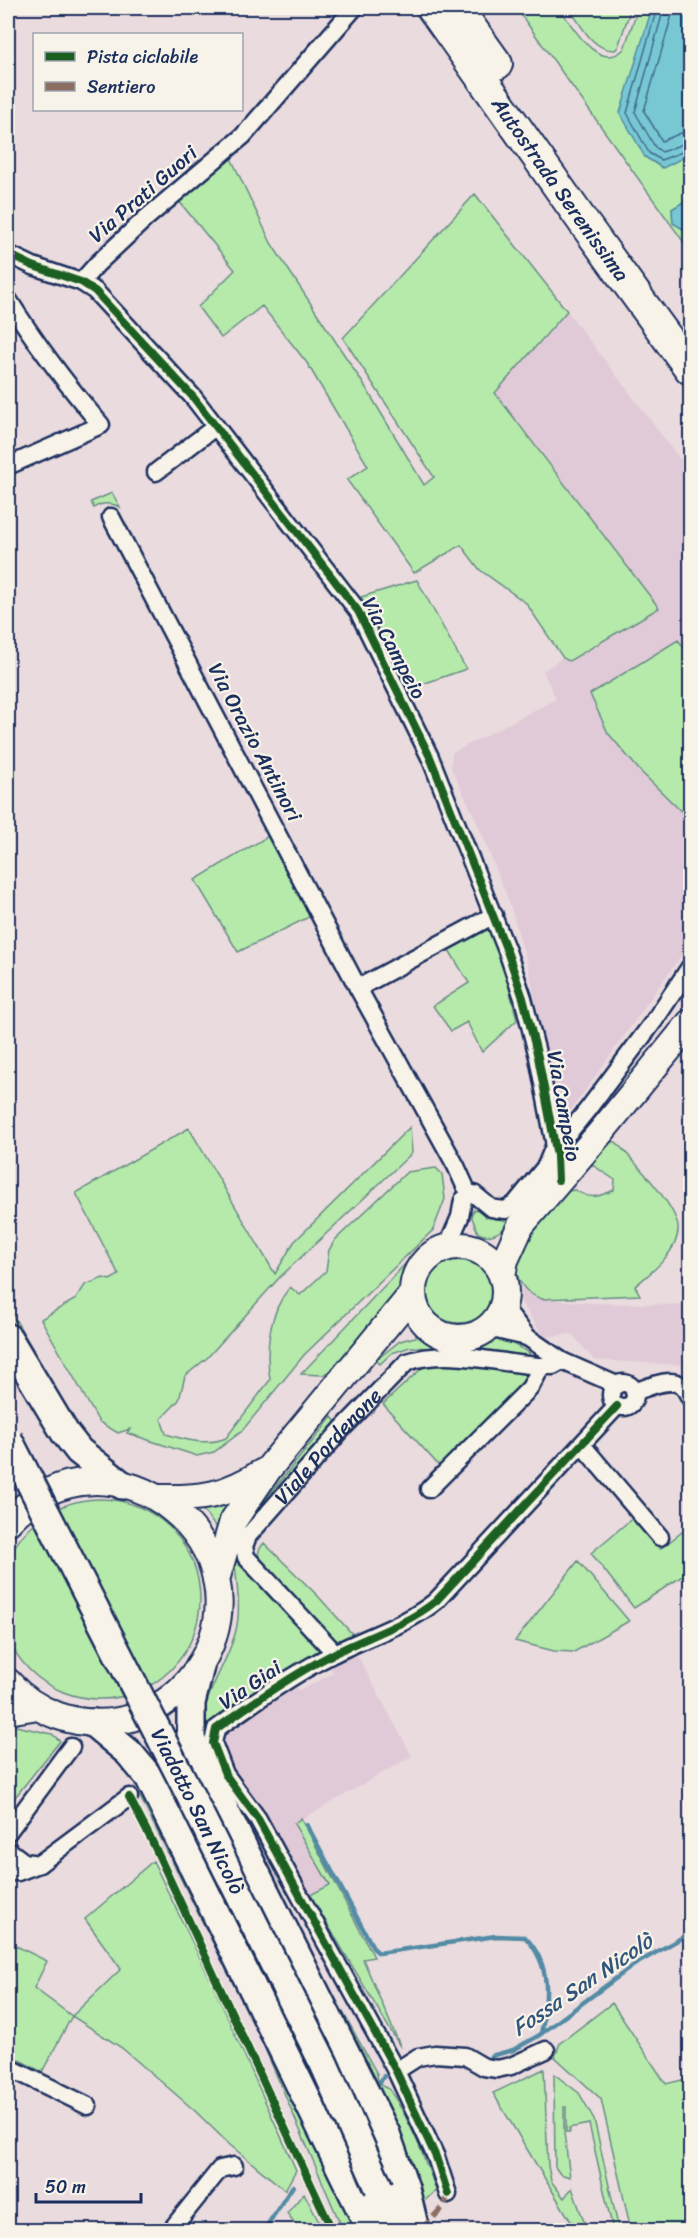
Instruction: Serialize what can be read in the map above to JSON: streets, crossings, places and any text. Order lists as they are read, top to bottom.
{
  "streets": {
    "highway": ["Autostrada Serenissima", "Viadotto San Nicolò"],
    "main road": ["Viale Pordenone"],
    "street": [
      "Via Prati Guori",
      "Via Campeio",
      "Via Orazio Antinori",
      "Via Giai"
    ]
  },
  "crossings": [
    ["Via Prati Guori", "Via Campeio"],
    ["Via Campeio", "Via Orazio Antinori"],
    ["Viale Pordenone", "Via Giai"]
  ],
  "water": ["Fossa San Nicolò"],
  "legend": ["Pista ciclabile", "Sentiero"],
  "scale_bar": "50 m"
}
